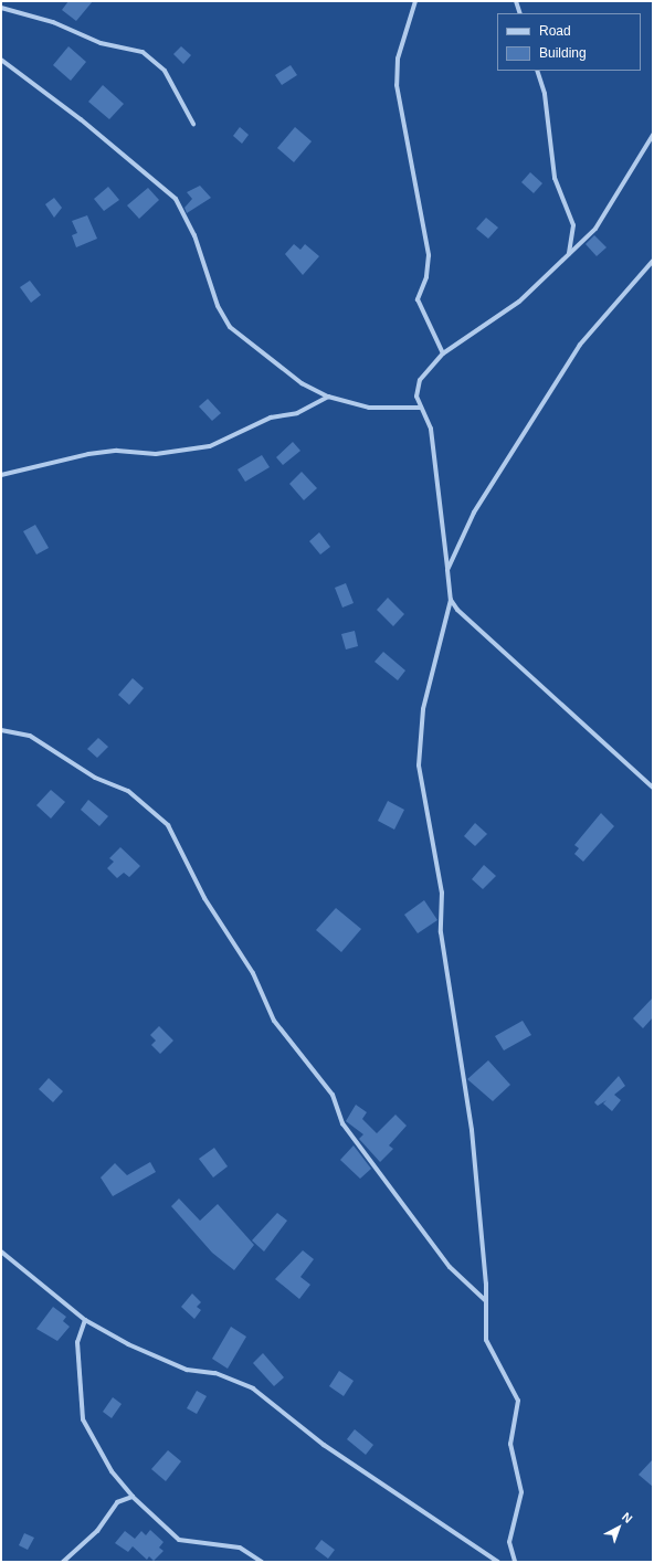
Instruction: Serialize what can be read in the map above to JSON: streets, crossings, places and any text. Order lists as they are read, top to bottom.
{
  "legend": ["Road", "Building"],
  "north": "top right"
}
